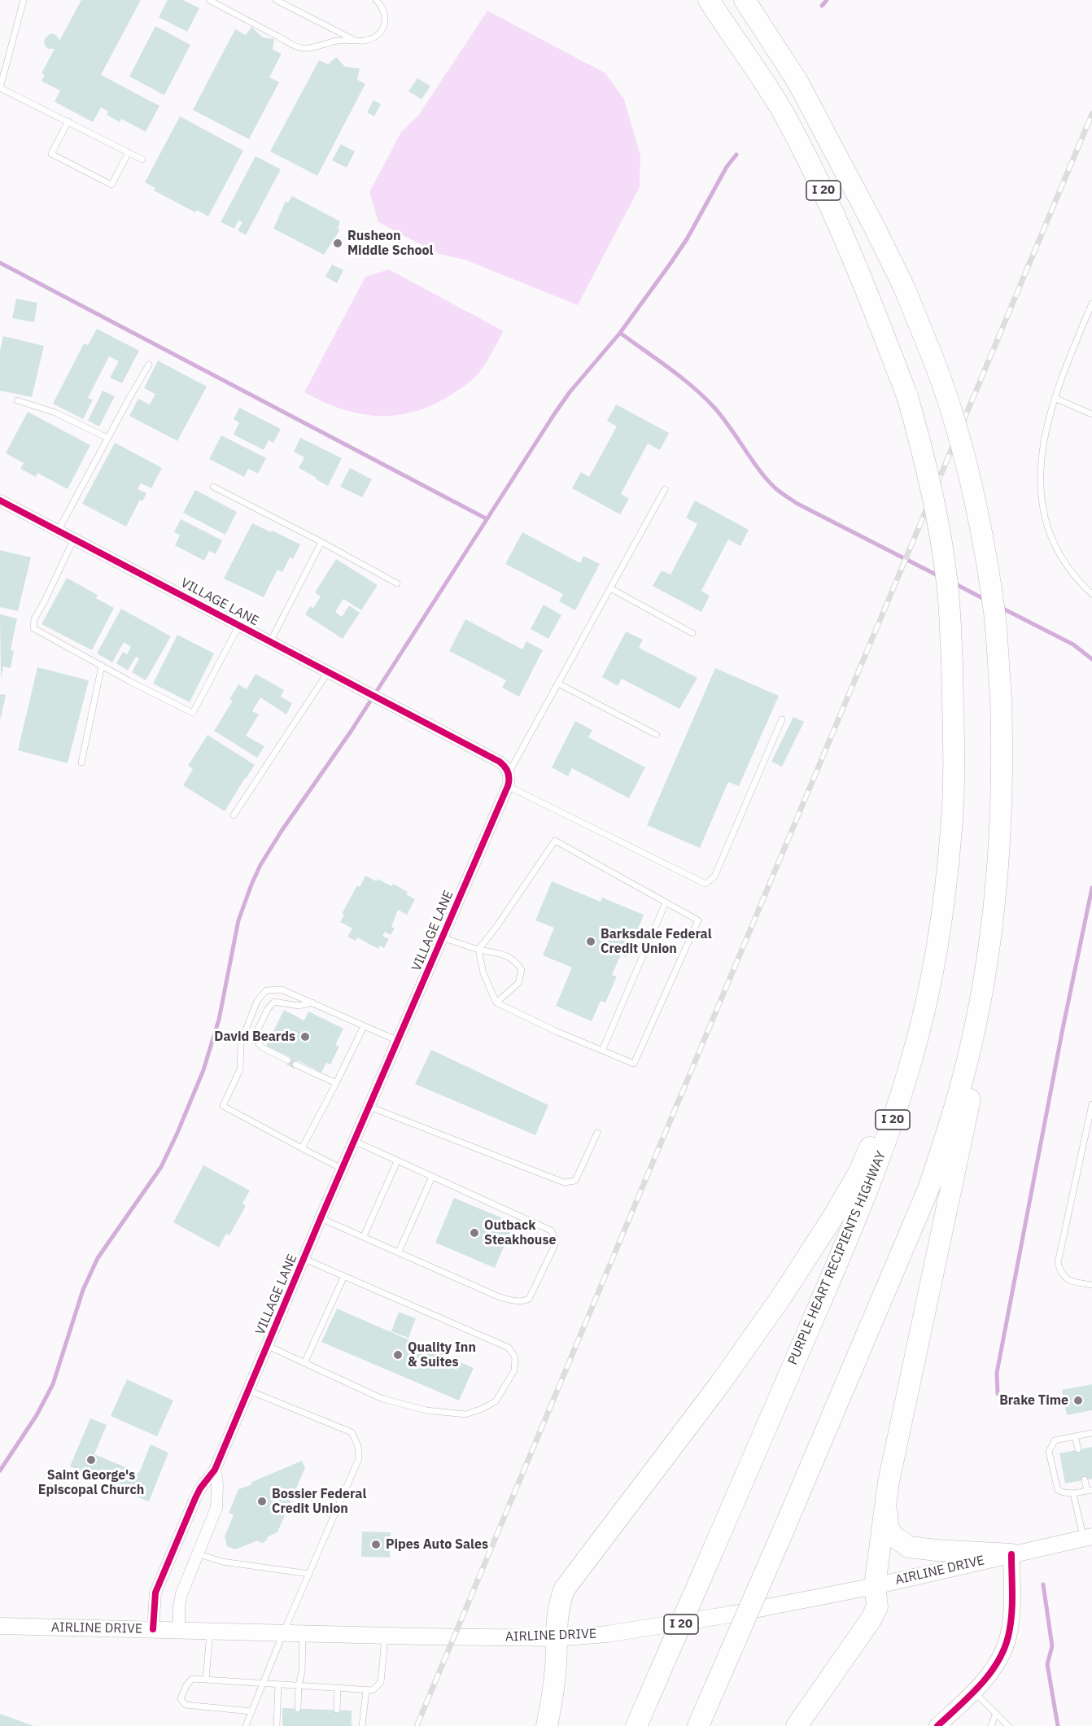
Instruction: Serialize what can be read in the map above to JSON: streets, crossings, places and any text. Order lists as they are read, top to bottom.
{
  "streets": {
    "highway": ["I 20", "PURPLE HEART RECIPIENTS HIGHWAY"],
    "main road": ["AIRLINE DRIVE"],
    "street": ["VILLAGE LANE"]
  },
  "crossings": [
    ["VILLAGE LANE", "AIRLINE DRIVE"]
  ],
  "places": [
    "Rusheon Middle School",
    "Barksdale Federal Credit Union",
    "David Beards",
    "Outback Steakhouse",
    "Quality Inn & Suites",
    "Brake Time",
    "Saint George's Episcopal Church",
    "Bossier Federal Credit Union",
    "Pipes Auto Sales"
  ]
}
